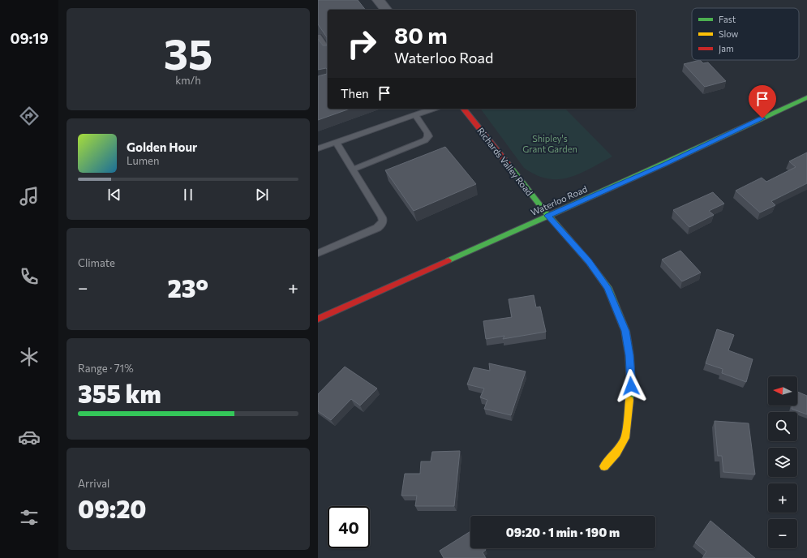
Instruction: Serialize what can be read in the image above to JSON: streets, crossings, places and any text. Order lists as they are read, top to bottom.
{
  "streets": {
    "main road": ["Richards Valley Road", "Waterloo Road"]
  },
  "crossings": [
    ["Richards Valley Road", "Waterloo Road"]
  ],
  "parks": ["Shipley's Grant Garden"],
  "legend": ["Fast", "Slow", "Jam"],
  "north": "left",
  "page": {
    "tabs": "09:19",
    "tile": [
      ["35", "km/h"],
      "Climate",
      ["Range · 71%", "355 km"],
      ["Arrival", "09:20"]
    ],
    "turn": ["80 m", "Waterloo Road"],
    "then": "Then",
    "song": ["Golden Hour", "Lumen"],
    "heat": ["−", "23°", "+"],
    "map_buttons": ["+", "−"],
    "limit": "40",
    "trip": "09:20 · 1 min · 190 m"
  }
}
